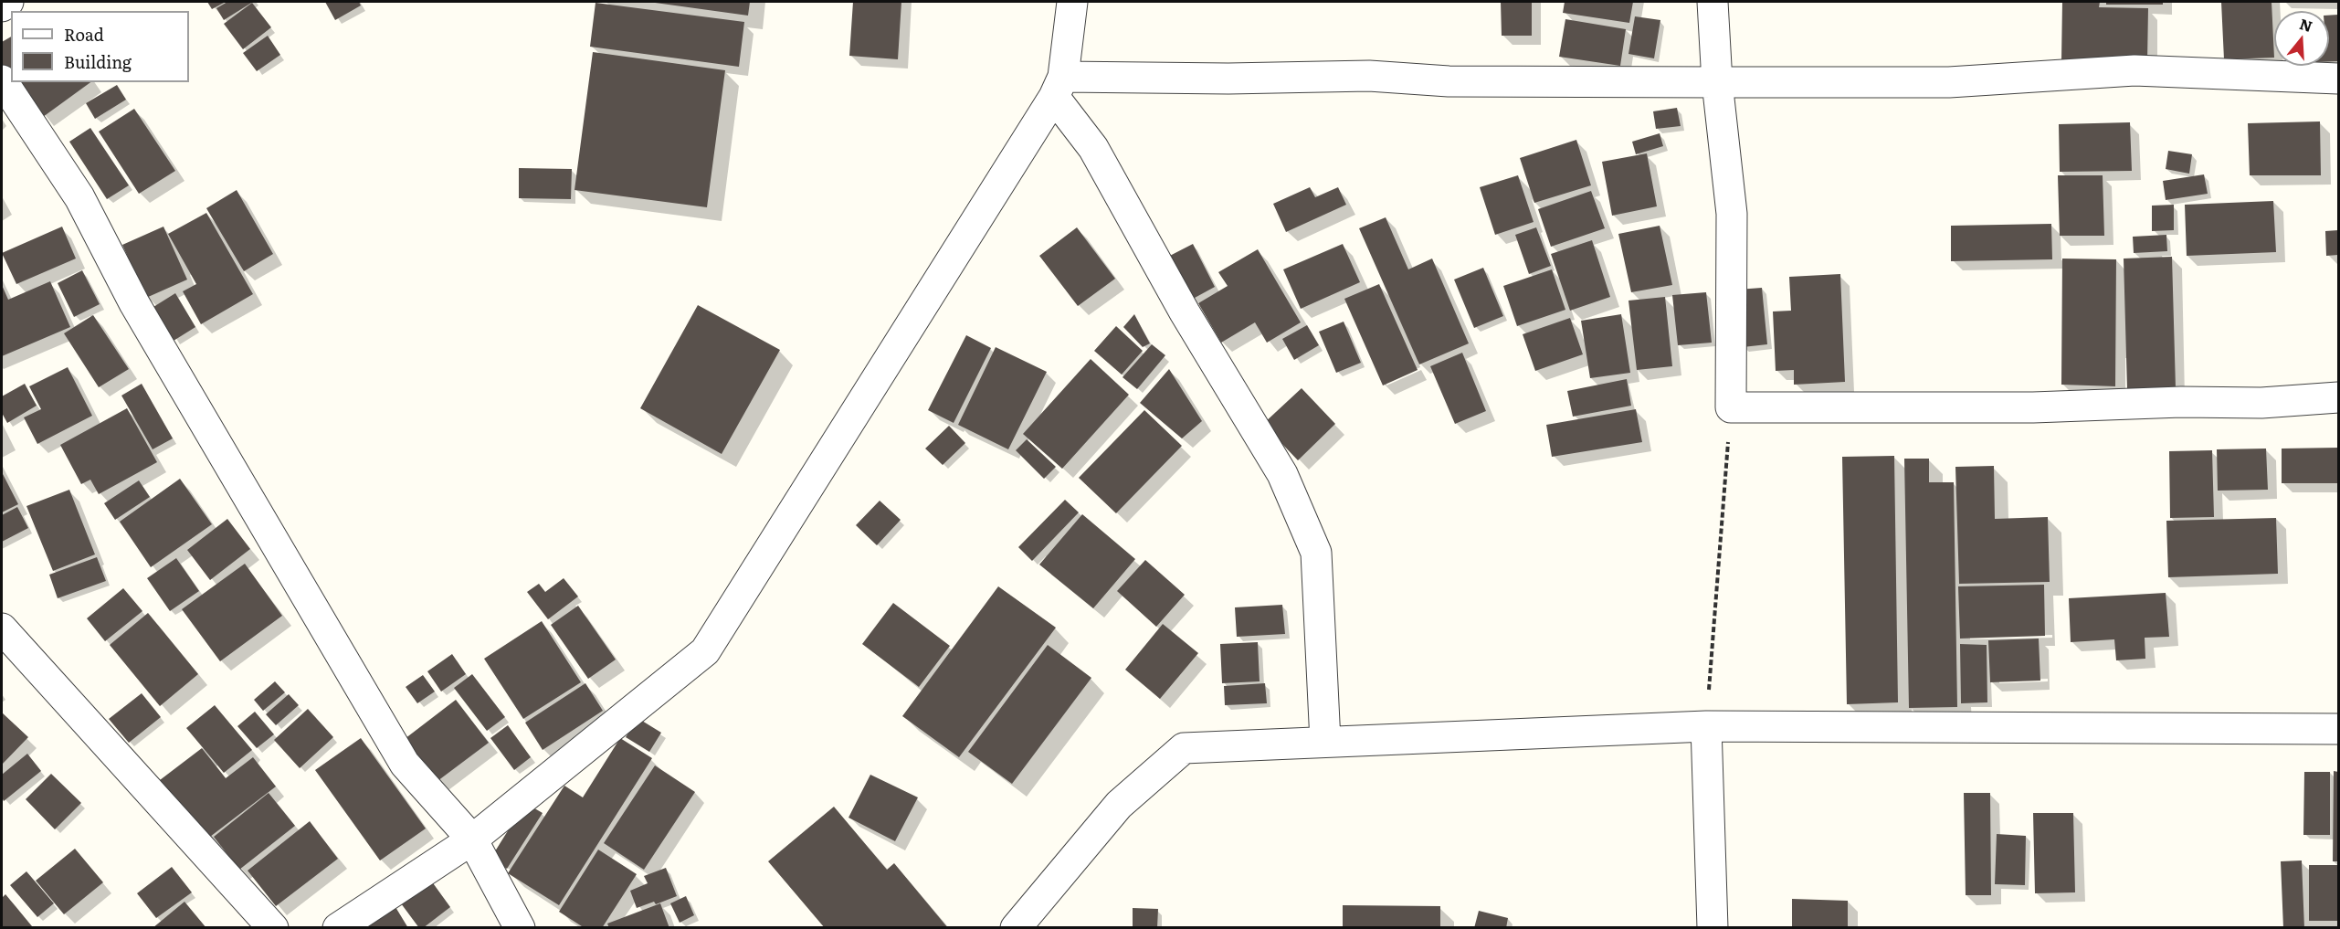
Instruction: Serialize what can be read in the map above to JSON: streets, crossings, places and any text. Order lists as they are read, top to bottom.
{
  "legend": ["Road", "Building"],
  "north": "top"
}
